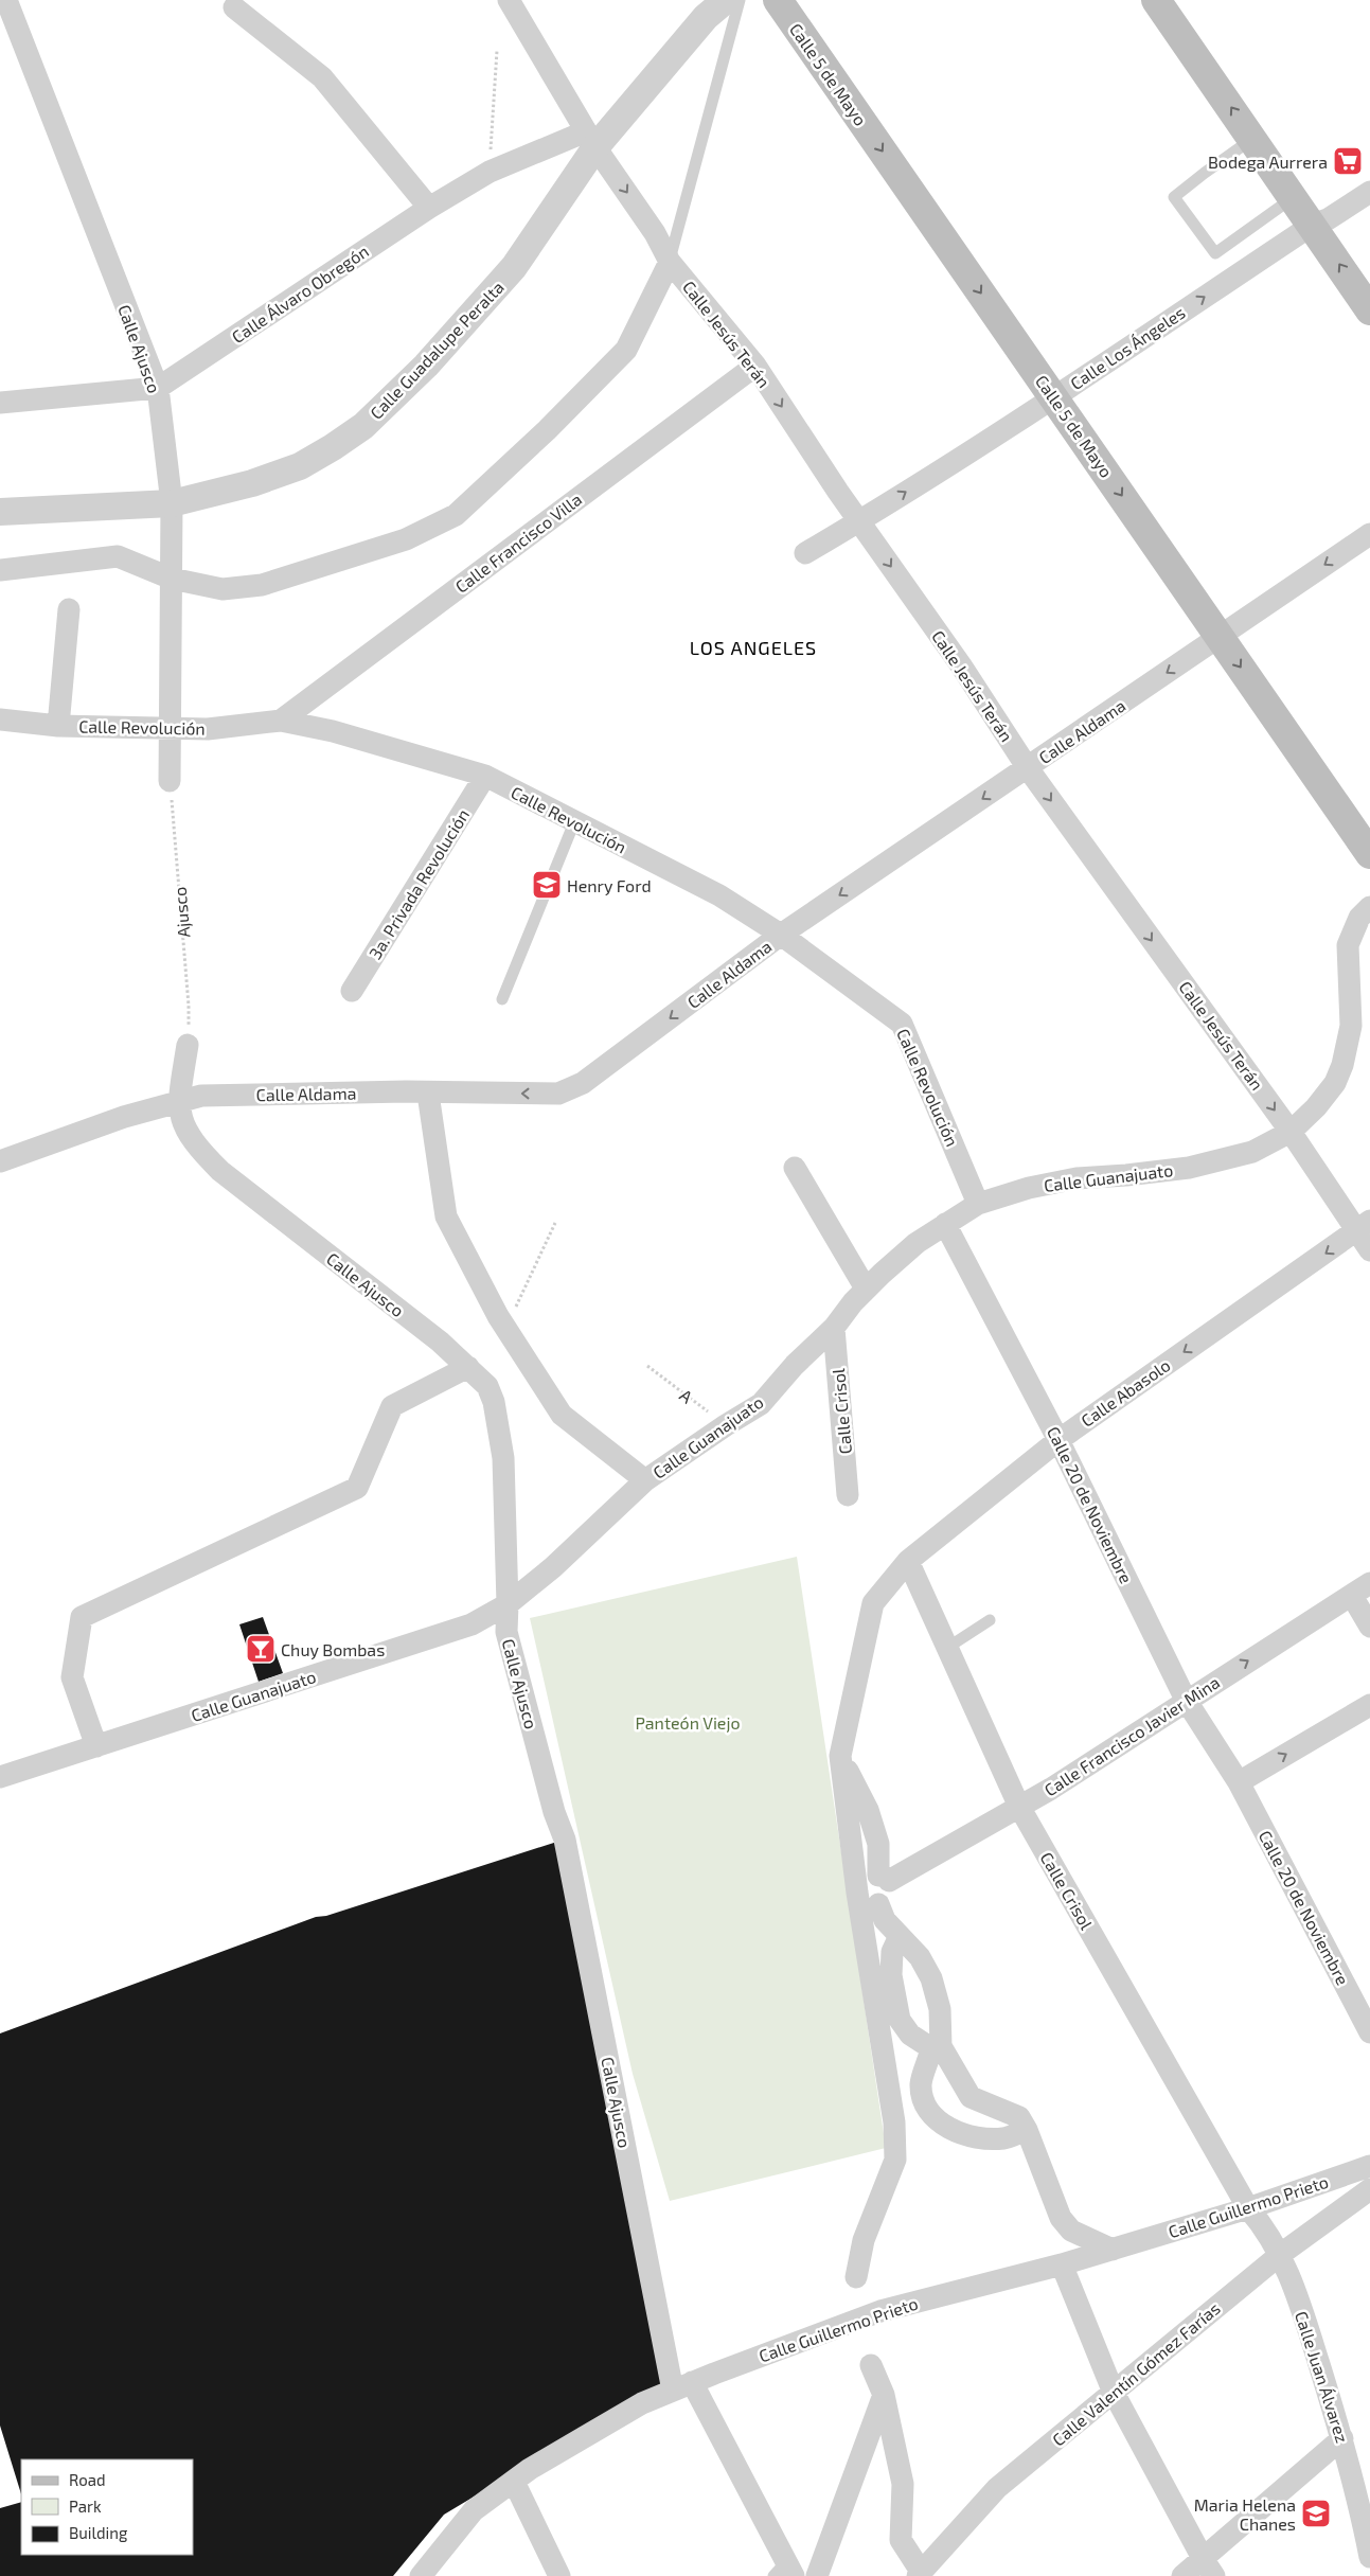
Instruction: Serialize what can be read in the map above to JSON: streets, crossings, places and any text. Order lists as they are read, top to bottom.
{
  "streets": {
    "main road": ["Calle 5 de Mayo"],
    "street": [
      "Calle Álvaro Obregón",
      "Calle Jesús Terán",
      "Calle Los Ángeles",
      "Calle Ajusco",
      "Calle Guadalupe Peralta",
      "Calle Francisco Villa",
      "Calle Revolución",
      "Calle Aldama",
      "3a. Privada Revolución",
      "Calle Guanajuato",
      "Calle Abasolo",
      "Calle Crisol",
      "Calle 20 de Noviembre",
      "Calle Francisco Javier Mina",
      "Calle Guillermo Prieto",
      "Calle Valentín Gómez Farías",
      "Calle Juan Álvarez"
    ],
    "path": ["Ajusco", "A"]
  },
  "crossings": [
    ["Calle 5 de Mayo", "Calle Los Ángeles"],
    ["Calle 5 de Mayo", "Calle Aldama"],
    ["Calle Álvaro Obregón", "Calle Jesús Terán"],
    ["Calle Álvaro Obregón", "Calle Ajusco"],
    ["Calle Álvaro Obregón", "Calle Guadalupe Peralta"],
    ["Calle Jesús Terán", "Calle Los Ángeles"],
    ["Calle Jesús Terán", "Calle Guadalupe Peralta"],
    ["Calle Jesús Terán", "Calle Francisco Villa"],
    ["Calle Jesús Terán", "Calle Aldama"],
    ["Calle Jesús Terán", "Calle Guanajuato"],
    ["Calle Jesús Terán", "Calle Abasolo"],
    ["Calle Ajusco", "Calle Guadalupe Peralta"],
    ["Calle Ajusco", "Calle Revolución"],
    ["Calle Ajusco", "Calle Aldama"],
    ["Calle Ajusco", "Ajusco"],
    ["Calle Ajusco", "Calle Guanajuato"],
    ["Calle Ajusco", "Calle Guillermo Prieto"],
    ["Calle Francisco Villa", "Calle Revolución"],
    ["Calle Revolución", "Calle Aldama"],
    ["Calle Revolución", "3a. Privada Revolución"],
    ["Calle Revolución", "Calle Guanajuato"],
    ["Calle Aldama", "Calle Guanajuato"],
    ["Calle Guanajuato", "A"],
    ["Calle Guanajuato", "Calle Crisol"],
    ["Calle Guanajuato", "Calle 20 de Noviembre"],
    ["Calle Abasolo", "Calle Crisol"],
    ["Calle Abasolo", "Calle 20 de Noviembre"],
    ["Calle Crisol", "Calle Francisco Javier Mina"],
    ["Calle Crisol", "Calle Guillermo Prieto"],
    ["Calle Crisol", "Calle Juan Álvarez"],
    ["Calle 20 de Noviembre", "Calle Francisco Javier Mina"],
    ["Calle Guillermo Prieto", "Calle Juan Álvarez"],
    ["Calle Valentín Gómez Farías", "Calle Juan Álvarez"]
  ],
  "one_way": [
    "Calle 5 de Mayo",
    "Calle Jesús Terán",
    "Calle Los Ángeles",
    "Calle Aldama",
    "Calle Abasolo"
  ],
  "districts": ["LOS ANGELES"],
  "parks": ["Panteón Viejo"],
  "places": {
    "supermarket": ["Bodega Aurrera"],
    "school or university": ["Henry Ford", "Maria Helena Chanes"],
    "bar": ["Chuy Bombas"]
  },
  "legend": ["Road", "Park", "Building"]
}
